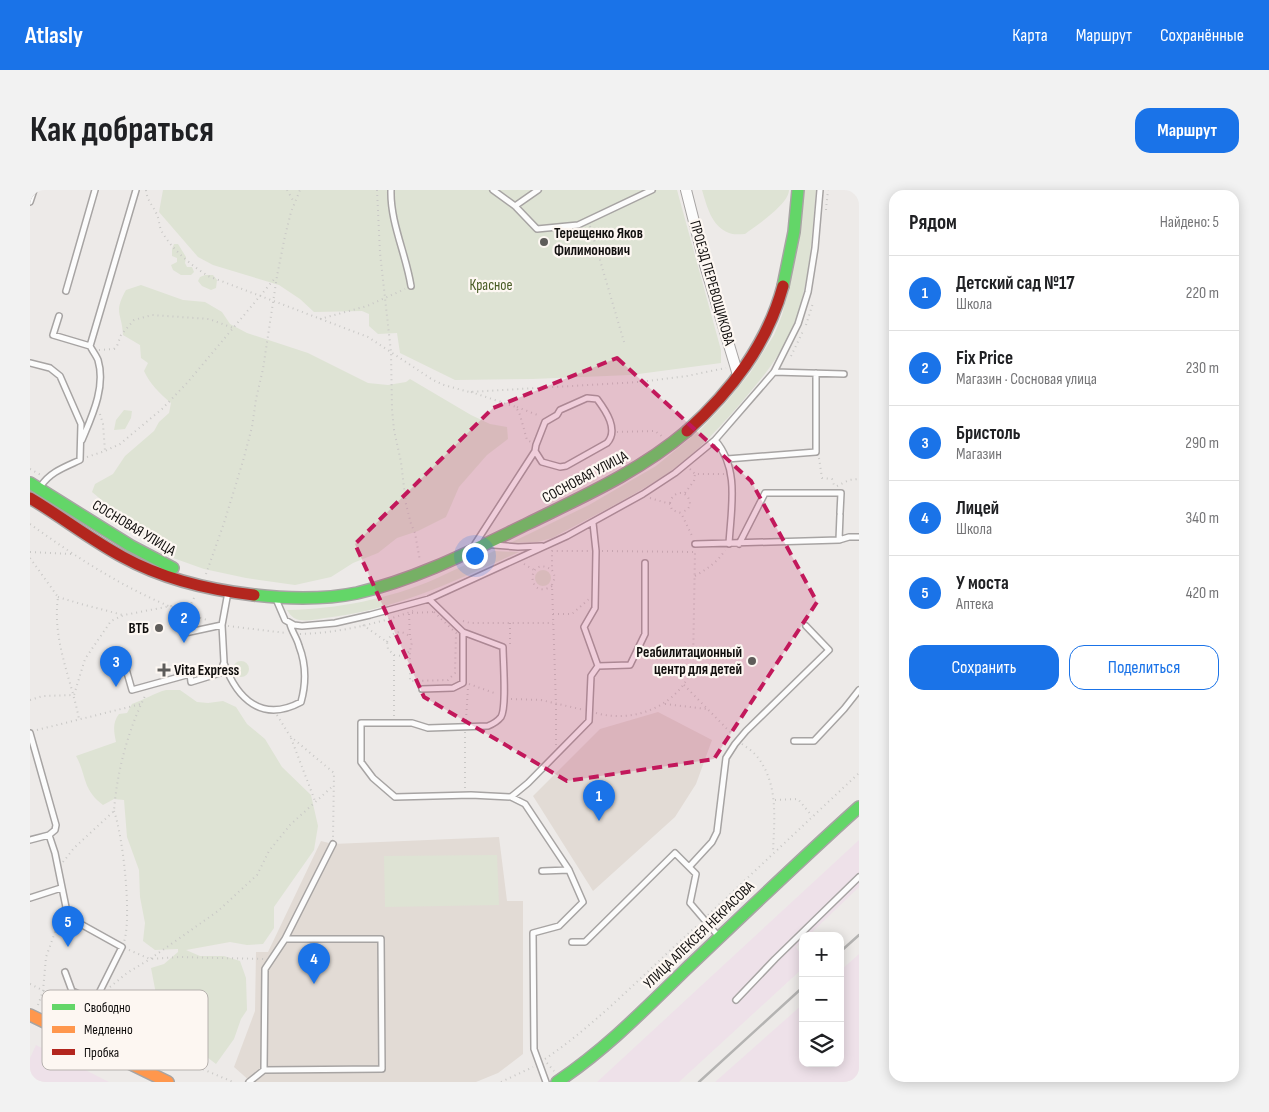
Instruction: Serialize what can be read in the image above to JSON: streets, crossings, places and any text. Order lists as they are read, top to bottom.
{
  "streets": {
    "street": ["ПРОЕЗД ПЕРЕВОЩИКОВА", "СОСНОВАЯ УЛИЦА", "УЛИЦА АЛЕКСЕЯ НЕКРАСОВА"]
  },
  "crossings": [
    ["ПРОЕЗД ПЕРЕВОЩИКОВА", "СОСНОВАЯ УЛИЦА"]
  ],
  "parks": ["Красное"],
  "places": {
    "other": ["Терещенко Яков Филимонович", "ВТБ", "Реабилитационный центр для детей"],
    "health": ["Vita Express"]
  },
  "legend": ["Свободно", "Медленно", "Пробка"],
  "page": {
    "header": "Atlasly",
    "nav": ["Карта", "Маршрут", "Сохранённые"],
    "buttons": [
      "Маршрут",
      ["Сохранить", "Поделиться"]
    ],
    "title": "Как добраться",
    "heading": ["Рядом", "Найдено: 5"],
    "list": [
      {
        "mark": "1",
        "name": "Детский сад №17",
        "note": "Школа",
        "value": "220 m"
      },
      {
        "mark": "2",
        "name": "Fix Price",
        "note": "Магазин · Сосновая улица",
        "value": "230 m"
      },
      {
        "mark": "3",
        "name": "Бристоль",
        "note": "Магазин",
        "value": "290 m"
      },
      {
        "mark": "4",
        "name": "Лицей",
        "note": "Школа",
        "value": "340 m"
      },
      {
        "mark": "5",
        "name": "У моста",
        "note": "Аптека",
        "value": "420 m"
      }
    ],
    "pins": [
      "2",
      "3",
      "1",
      "5",
      "4"
    ],
    "map_buttons": ["+", "−"]
  }
}
